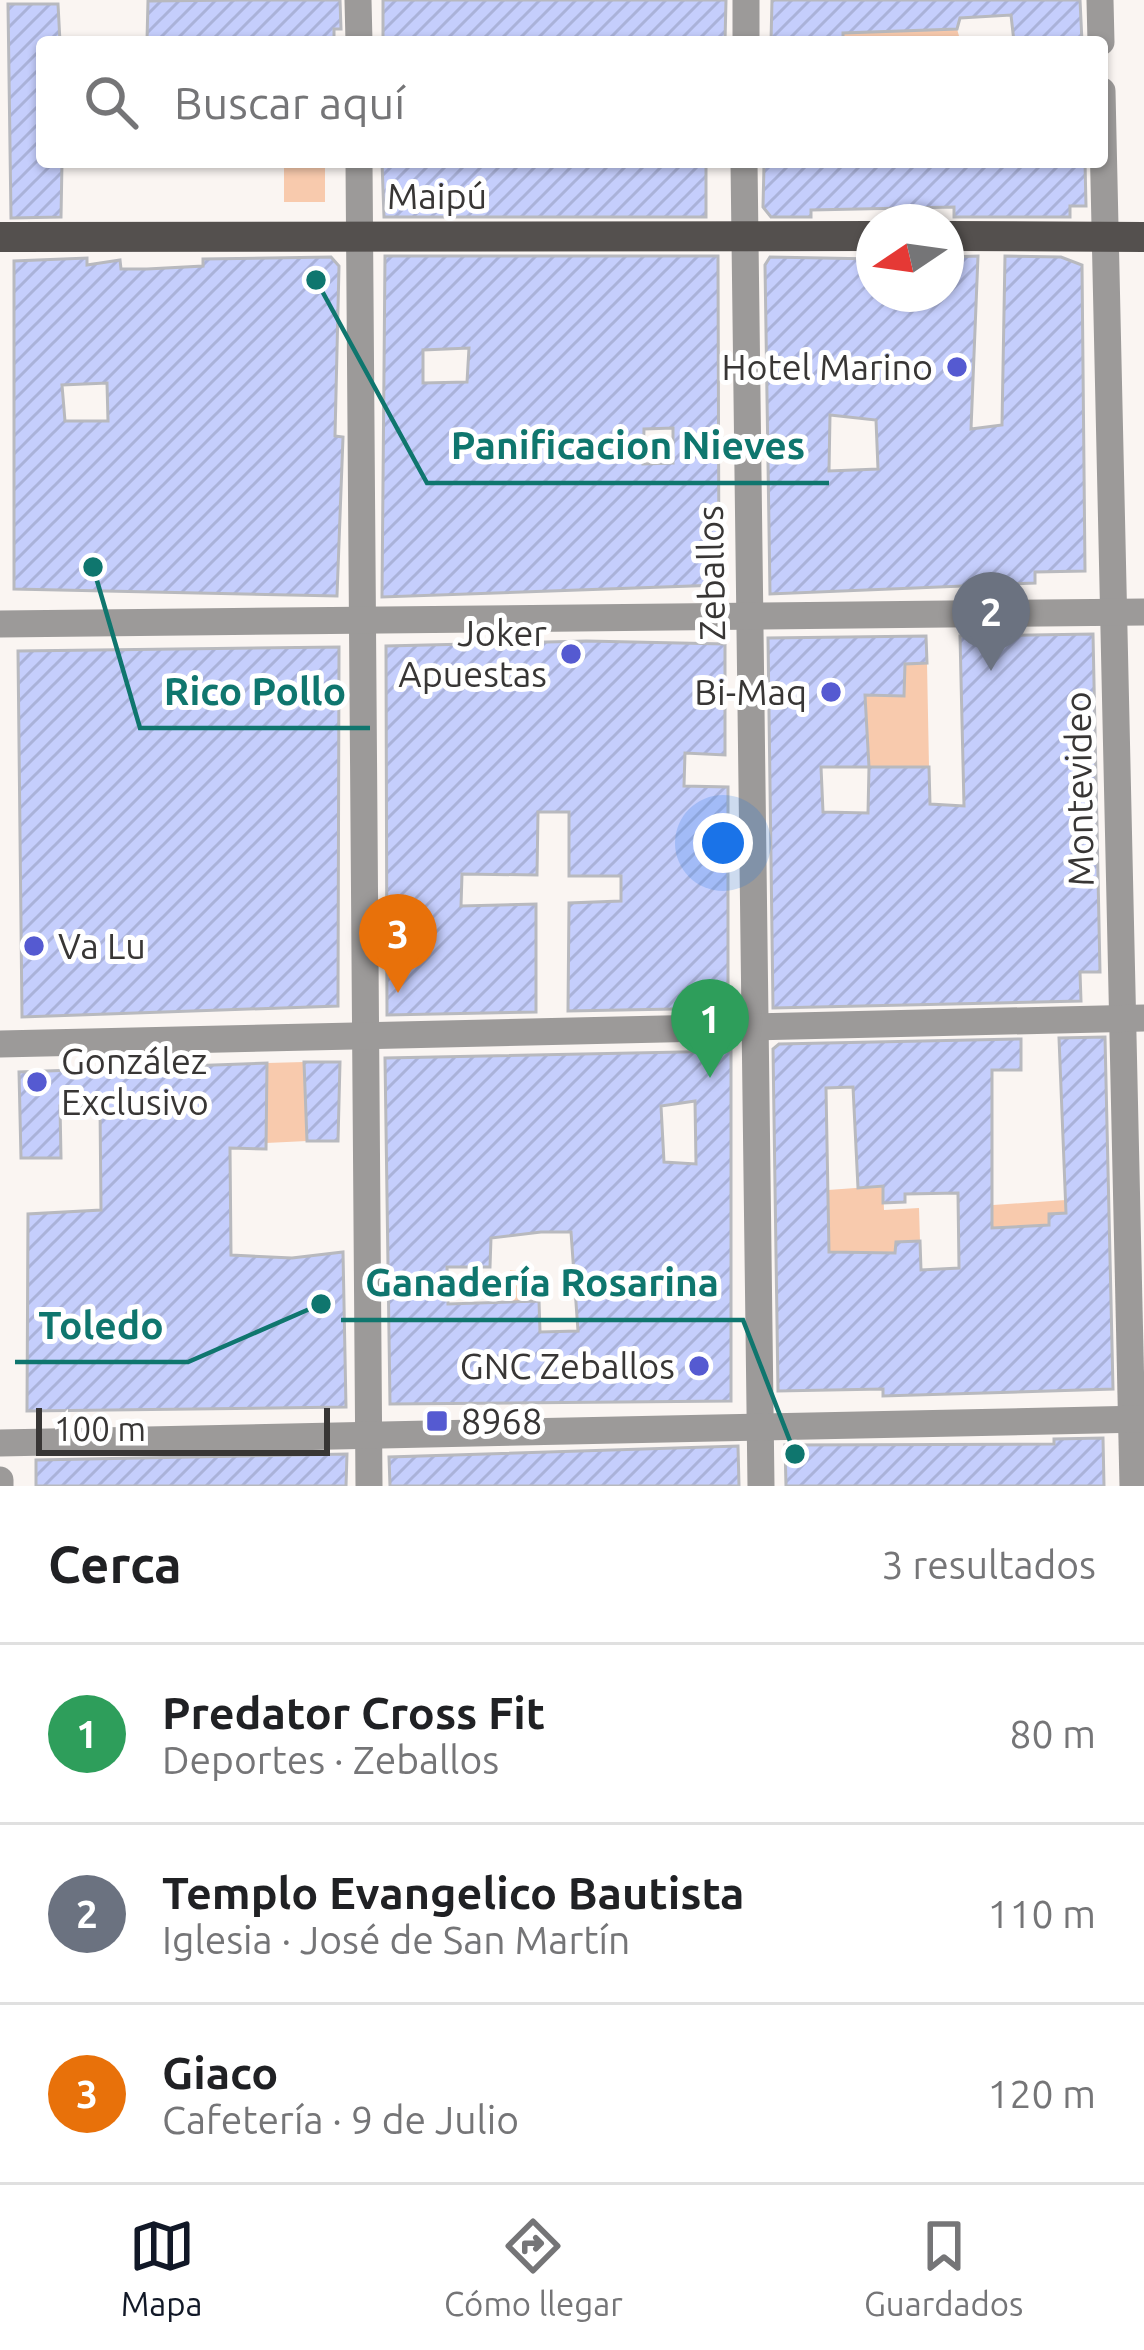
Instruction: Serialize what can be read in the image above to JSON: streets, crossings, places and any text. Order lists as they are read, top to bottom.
{
  "streets": {
    "main road": ["Maipú"],
    "street": ["Zeballos", "Montevideo"]
  },
  "crossings": [
    ["Maipú", "Zeballos"]
  ],
  "places": {
    "other": [
      "Panificacion Nieves",
      "Hotel Marino",
      "Rico Pollo",
      "Joker Apuestas",
      "Bi-Maq",
      "Va Lu",
      "González Exclusivo",
      "Toledo",
      "GNC Zeballos",
      "Ganadería Rosarina"
    ],
    "transit": ["8968"]
  },
  "scale_bar": "100 m",
  "north": "left",
  "page": {
    "search": "Buscar aquí",
    "pins": ["2", "3", "1"],
    "scale": "100 m",
    "heading": ["Cerca", "3 resultados"],
    "list": [
      {
        "mark": "1",
        "name": "Predator Cross Fit",
        "note": "Deportes · Zeballos",
        "value": "80 m"
      },
      {
        "mark": "2",
        "name": "Templo Evangelico Bautista",
        "note": "Iglesia · José de San Martín",
        "value": "110 m"
      },
      {
        "mark": "3",
        "name": "Giaco",
        "note": "Cafetería · 9 de Julio",
        "value": "120 m"
      }
    ],
    "nav": ["Mapa", "Cómo llegar", "Guardados"]
  }
}
